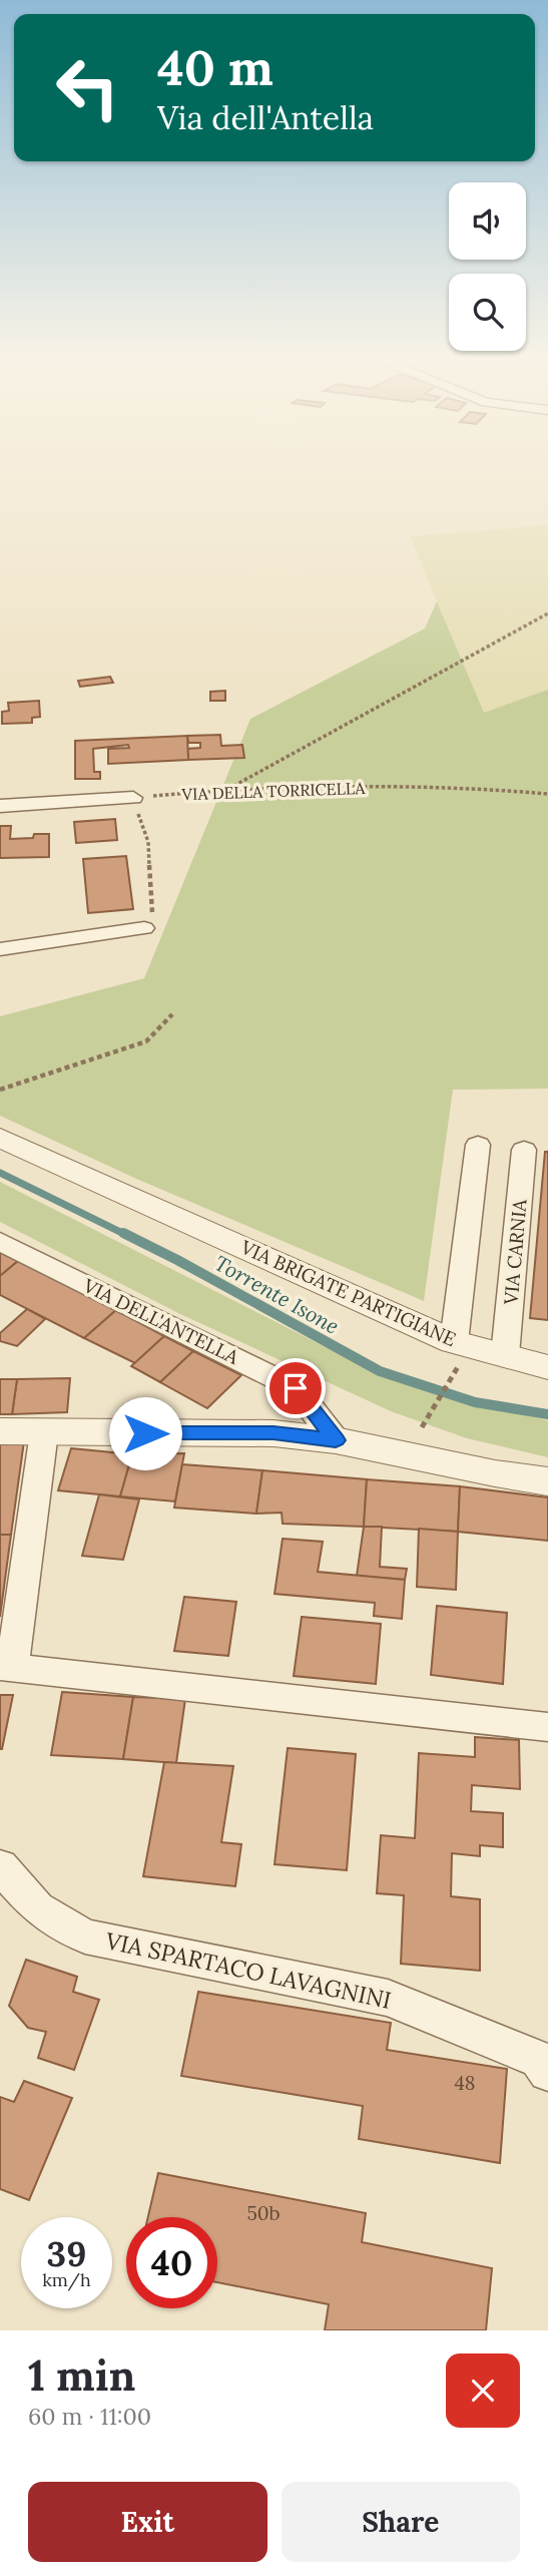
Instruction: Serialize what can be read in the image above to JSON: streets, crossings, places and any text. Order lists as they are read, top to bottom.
{
  "streets": {
    "street": [
      "VIA CARNIA",
      "VIA BRIGATE PARTIGIANE",
      "VIA DELL'ANTELLA",
      "VIA SPARTACO LAVAGNINI"
    ],
    "path": ["VIA DELLA TORRICELLA"]
  },
  "crossings": [
    ["VIA CARNIA", "VIA BRIGATE PARTIGIANE"]
  ],
  "water": ["Torrente Isone"],
  "house_numbers": ["48", "50b"],
  "page": {
    "turn": ["40 m", "Via dell'Antella"],
    "speed": "39 km/h",
    "limit": "40",
    "heading": ["1 min", "60 m · 11:00"],
    "buttons": ["Exit", "Share"]
  }
}
